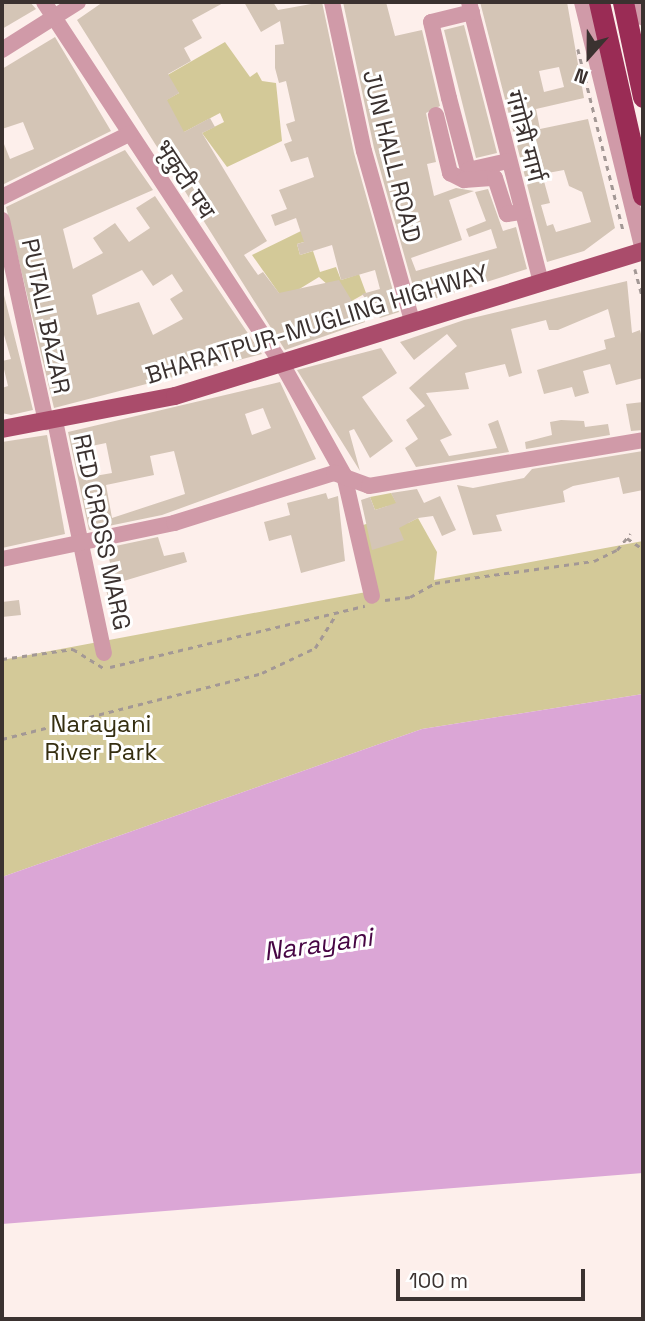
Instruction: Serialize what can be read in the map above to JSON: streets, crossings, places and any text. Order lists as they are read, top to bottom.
{
  "streets": {
    "main road": ["BHARATPUR-MUGLING HIGHWAY"],
    "street": [
      "गंगोत्री मार्ग",
      "JUN HALL ROAD",
      "भृकुटी पथ",
      "PUTALI BAZAR",
      "RED CROSS MARG"
    ]
  },
  "crossings": [
    ["गंगोत्री मार्ग", "BHARATPUR-MUGLING HIGHWAY"],
    ["JUN HALL ROAD", "BHARATPUR-MUGLING HIGHWAY"],
    ["भृकुटी पथ", "BHARATPUR-MUGLING HIGHWAY"],
    ["PUTALI BAZAR", "BHARATPUR-MUGLING HIGHWAY"],
    ["PUTALI BAZAR", "RED CROSS MARG"],
    ["BHARATPUR-MUGLING HIGHWAY", "RED CROSS MARG"]
  ],
  "water": ["Narayani"],
  "parks": ["Narayani River Park"],
  "scale_bar": "100 m",
  "north": "bottom"
}
